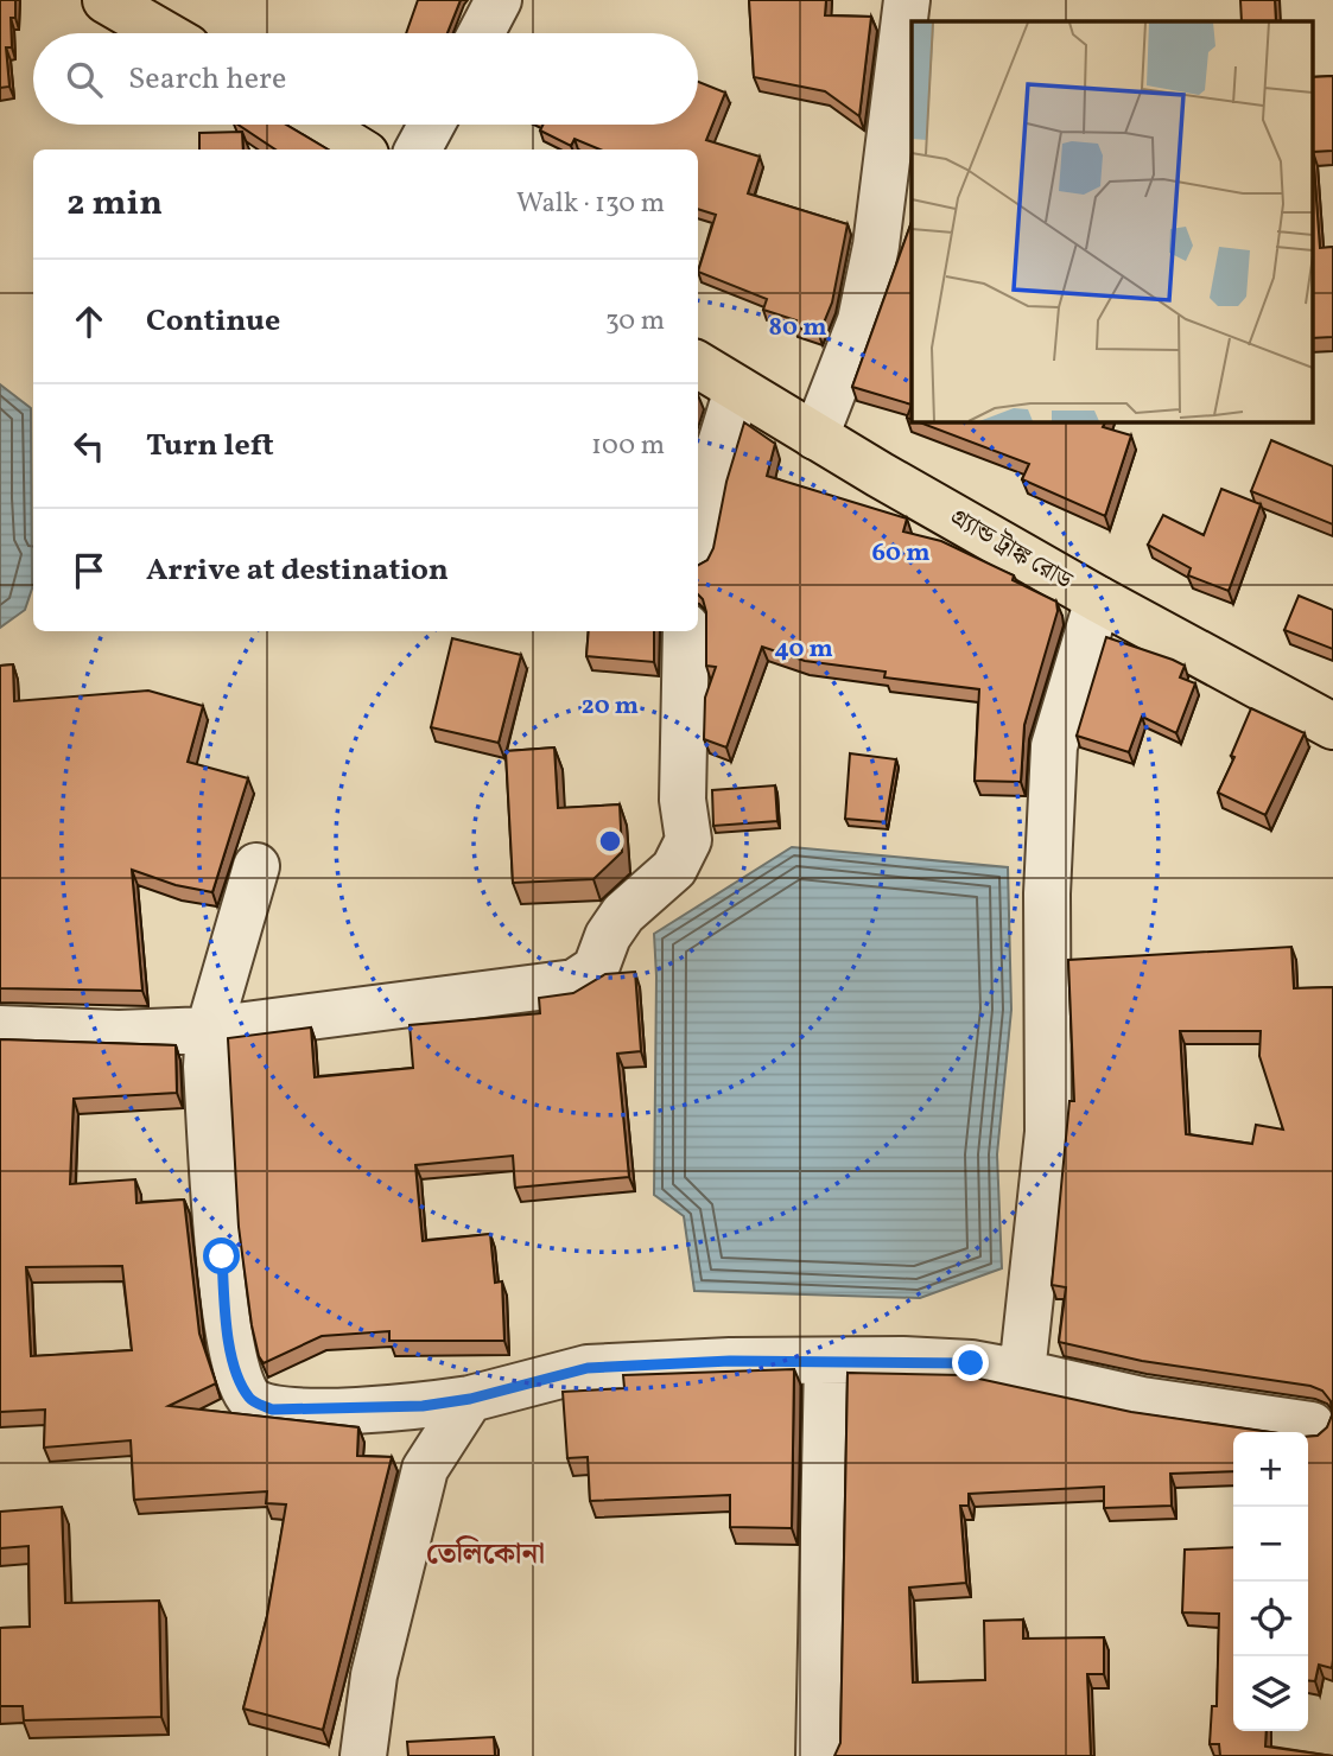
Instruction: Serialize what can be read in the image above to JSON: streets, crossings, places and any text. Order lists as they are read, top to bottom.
{
  "streets": {
    "highway": ["গ্র্যান্ড ট্রাঙ্ক রোড"]
  },
  "districts": ["তেলিকোনা"],
  "page": {
    "search": "Search here",
    "heading": ["2 min", "Walk · 130 m"],
    "list": [
      ["Continue", "30 m"],
      ["Turn left", "100 m"],
      "Arrive at destination"
    ],
    "map_buttons": ["+", "−"]
  },
  "rings": [
    "80 m",
    "60 m",
    "40 m",
    "20 m"
  ]
}
